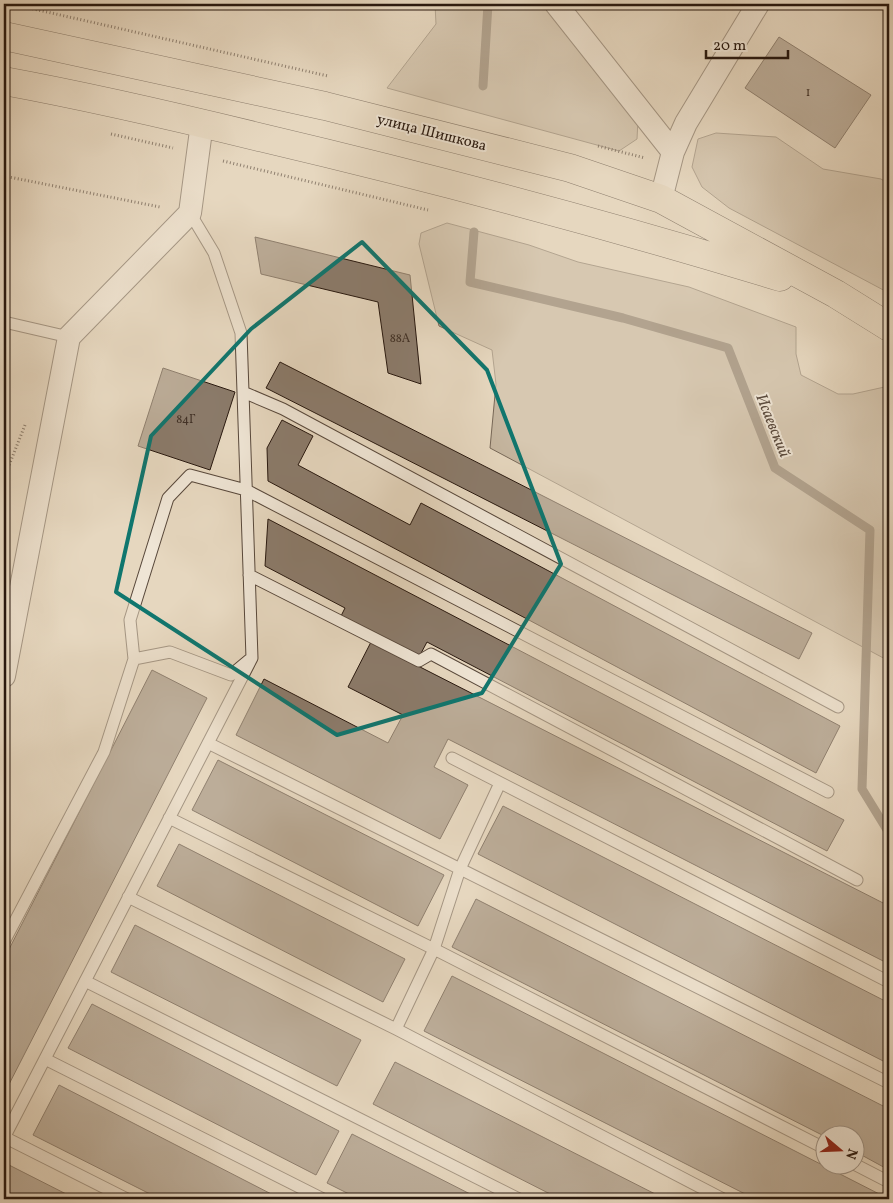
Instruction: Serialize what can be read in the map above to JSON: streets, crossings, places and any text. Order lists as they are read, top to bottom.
{
  "streets": {
    "main road": ["улица Шишкова"]
  },
  "water": ["Исаевский"],
  "house_numbers": ["1", "88А", "84Г"],
  "scale_bar": "20 m",
  "north": "right"
}
